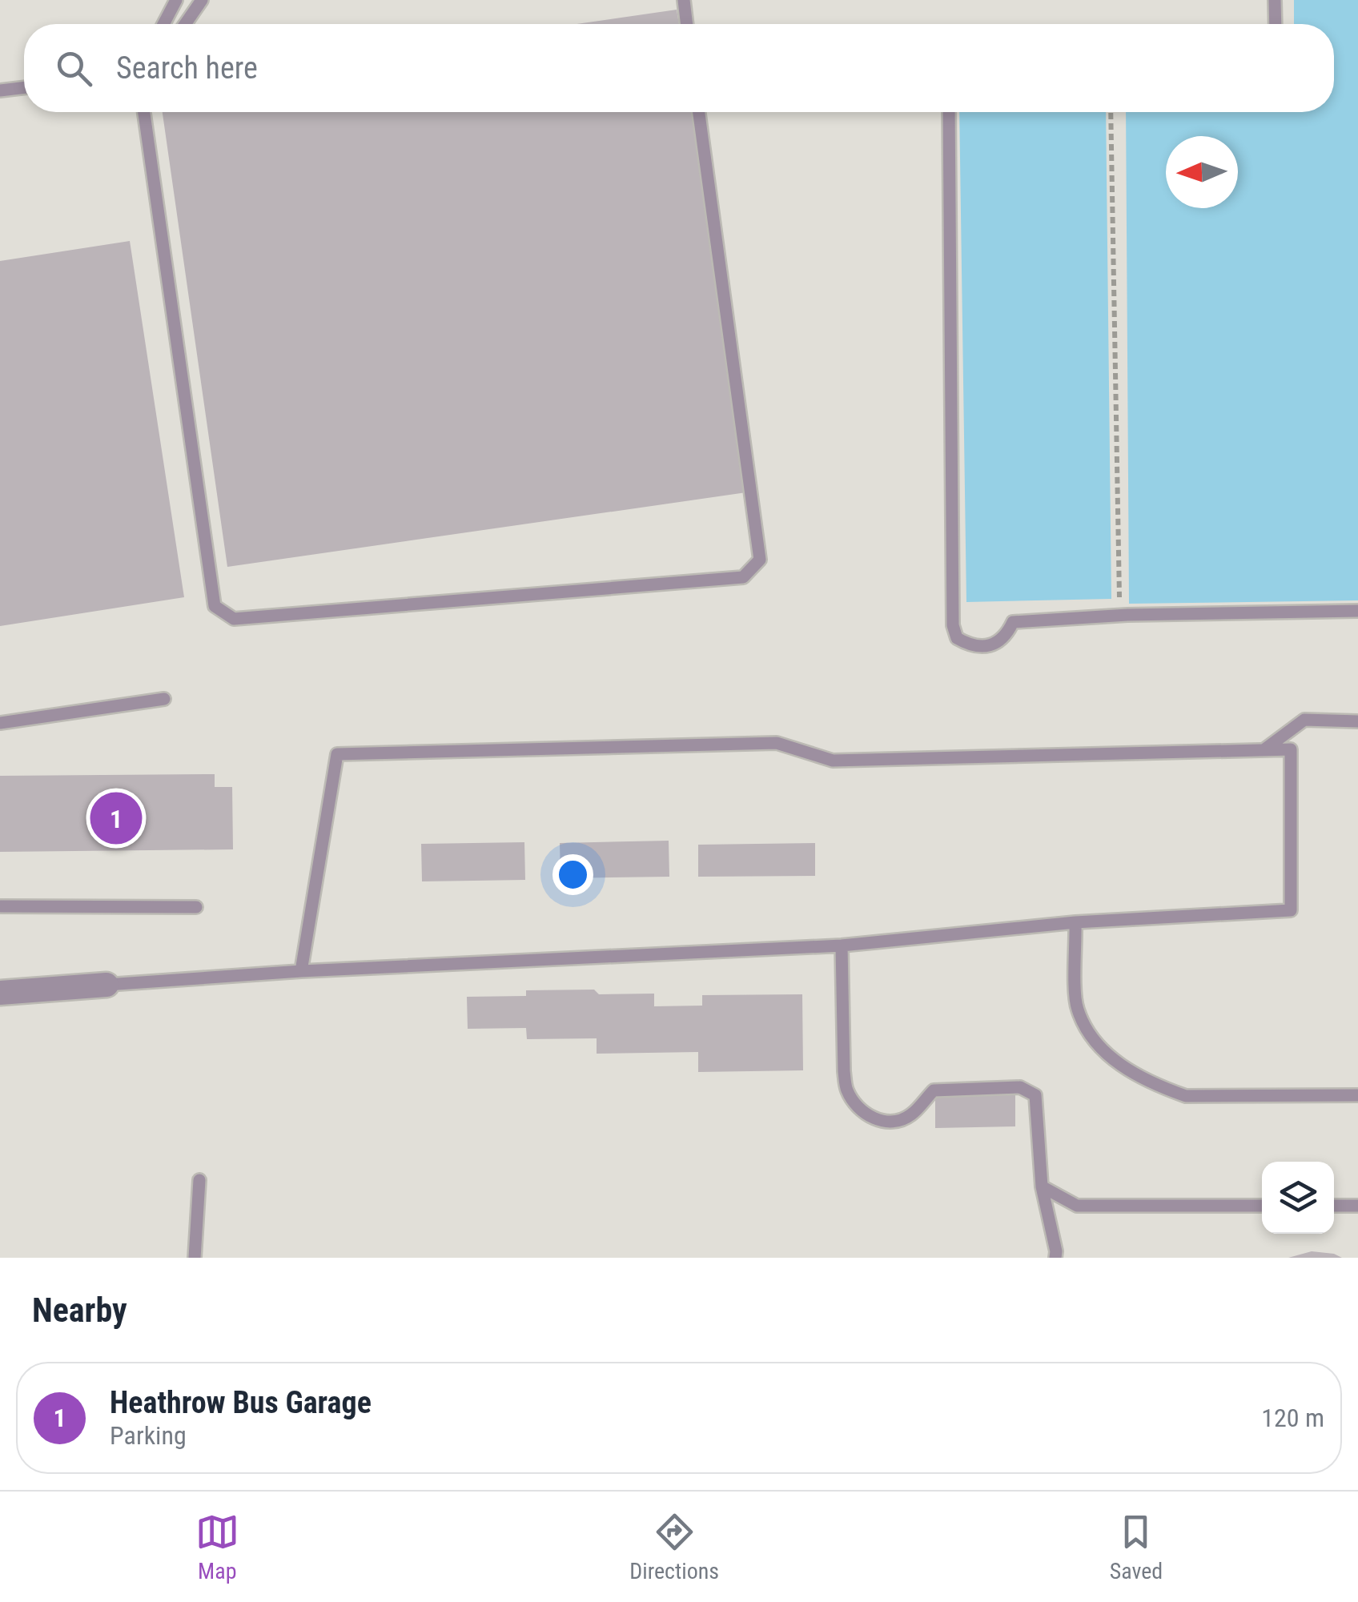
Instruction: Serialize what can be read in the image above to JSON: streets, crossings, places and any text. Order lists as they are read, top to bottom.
{
  "north": "left",
  "page": {
    "search": "Search here",
    "pins": "1",
    "heading": "Nearby",
    "list": [
      {
        "mark": "1",
        "name": "Heathrow Bus Garage",
        "note": "Parking",
        "value": "120 m"
      }
    ],
    "nav": ["Map", "Directions", "Saved"]
  }
}
